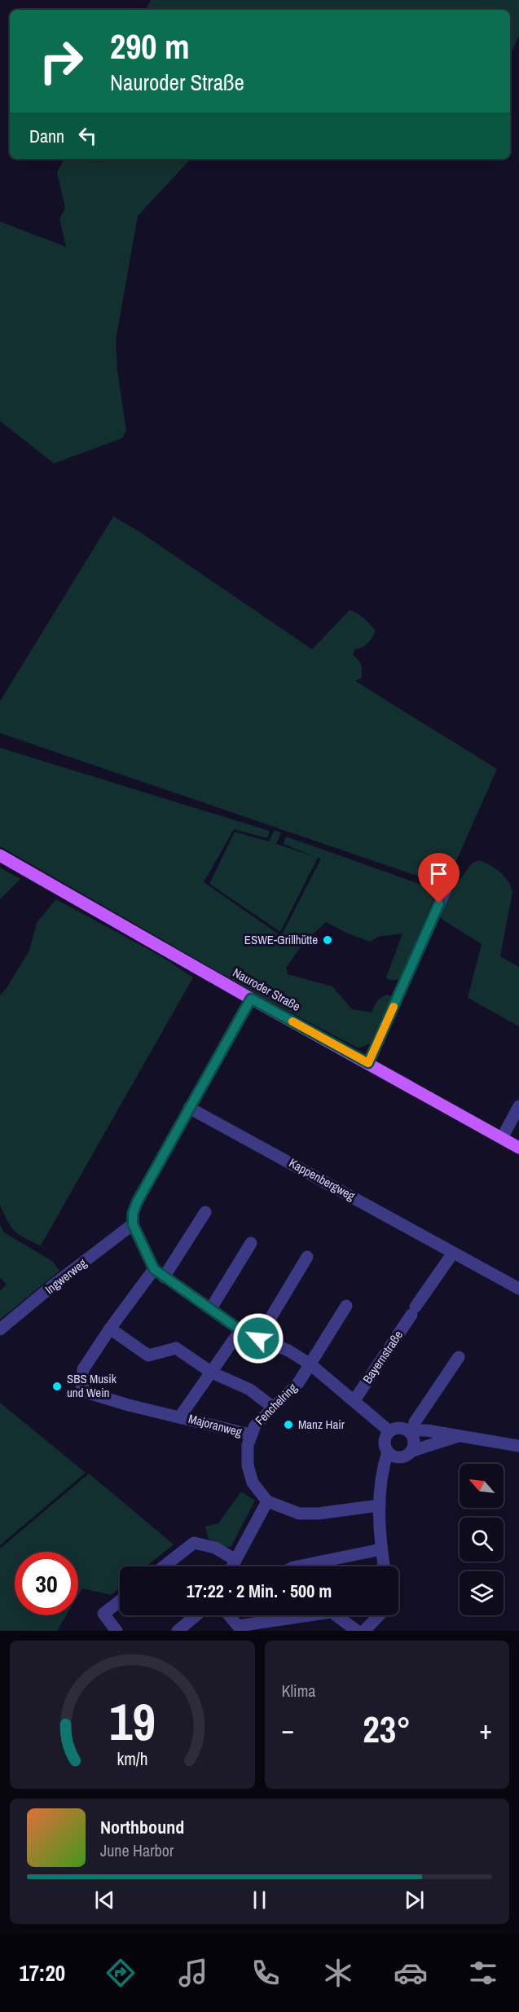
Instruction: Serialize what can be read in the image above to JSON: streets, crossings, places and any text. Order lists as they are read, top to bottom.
{
  "streets": {
    "main road": ["Nauroder Straße"],
    "street": [
      "Kappenbergweg",
      "Ingwerweg",
      "Bayernstraße",
      "Fenchelring",
      "Majoranweg"
    ]
  },
  "crossings": [
    ["Kappenbergweg", "Bayernstraße"],
    ["Bayernstraße", "Fenchelring"],
    ["Bayernstraße", "Majoranweg"],
    ["Fenchelring", "Majoranweg"]
  ],
  "places": ["ESWE-Grillhütte", "SBS Musik und Wein", "Manz Hair"],
  "north": "top left",
  "page": {
    "turn": ["290 m", "Nauroder Straße"],
    "then": "Dann",
    "limit": "30",
    "trip": "17:22 · 2 Min. · 500 m",
    "tile": "Klima",
    "heat": ["−", "23°", "+"],
    "song": ["Northbound", "June Harbor"],
    "tabs": "17:20",
    "gauge": ["19", "km/h"]
  }
}
